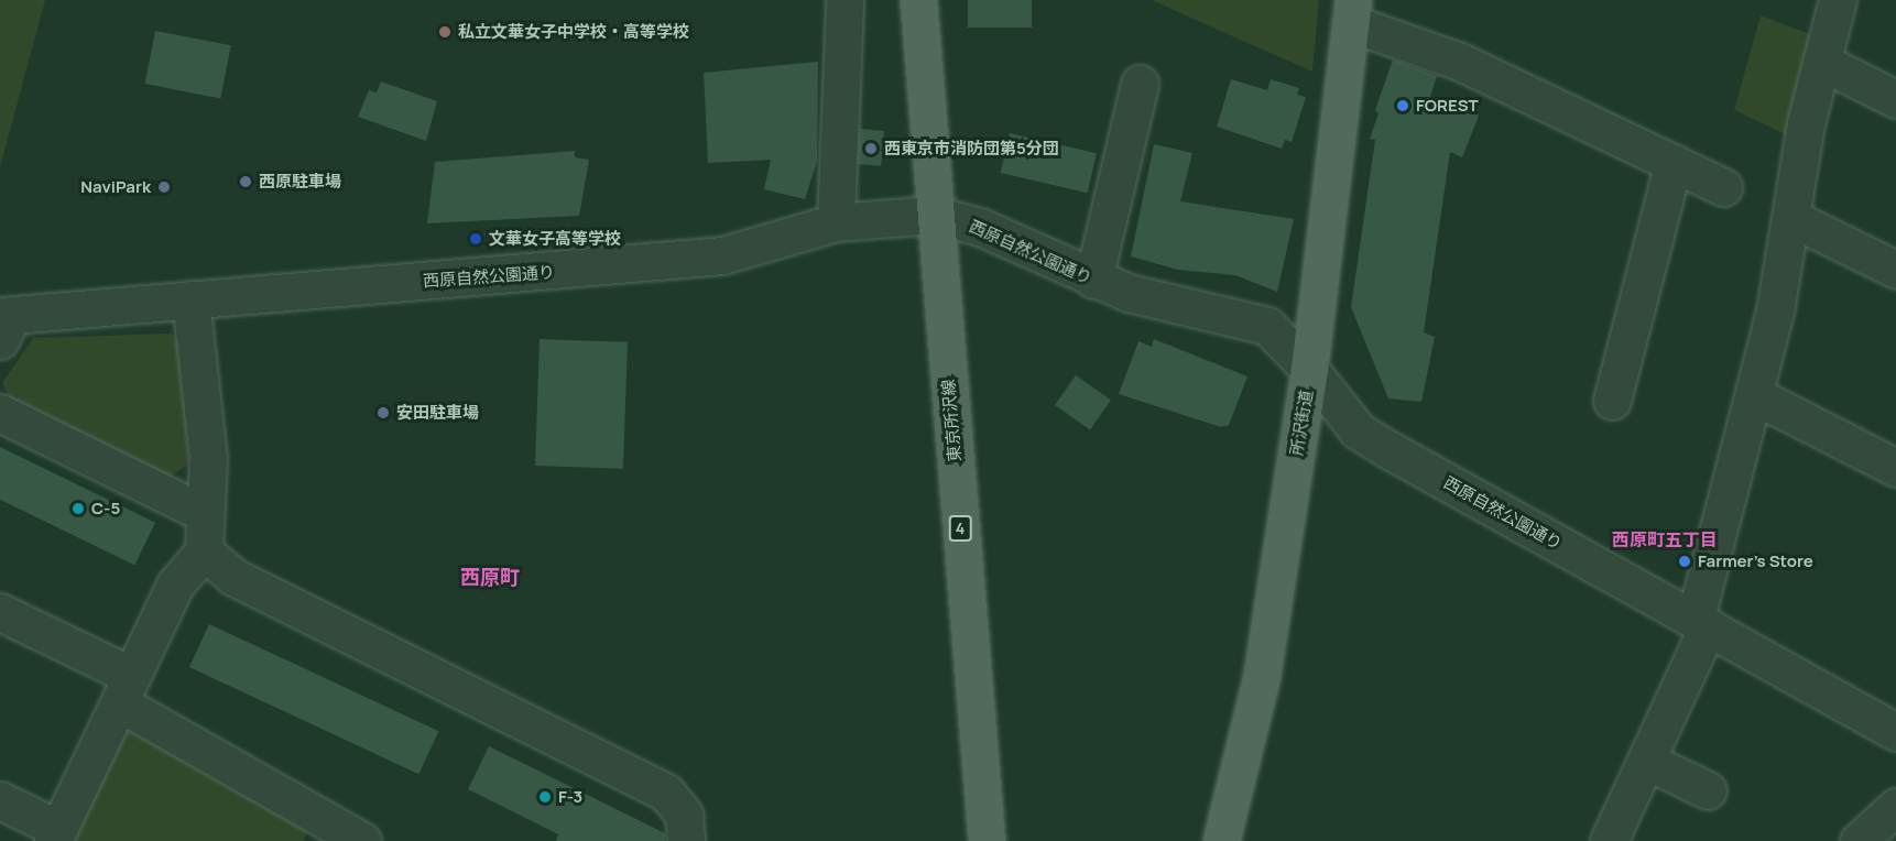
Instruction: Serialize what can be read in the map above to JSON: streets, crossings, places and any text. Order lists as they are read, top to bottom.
{
  "streets": {
    "main road": ["東京所沢線", "所沢街道", "4"],
    "street": ["西原自然公園通り"]
  },
  "crossings": [
    ["西原自然公園通り", "東京所沢線"],
    ["西原自然公園通り", "所沢街道"]
  ],
  "districts": ["西原町五丁目", "西原町"],
  "places": [
    "私立文華女子中学校・高等学校",
    "FOREST",
    "西東京市消防団第5分団",
    "西原駐車場",
    "NaviPark",
    "文華女子高等学校",
    "安田駐車場",
    "C-5",
    "Farmer's Store",
    "F-3"
  ]
}
